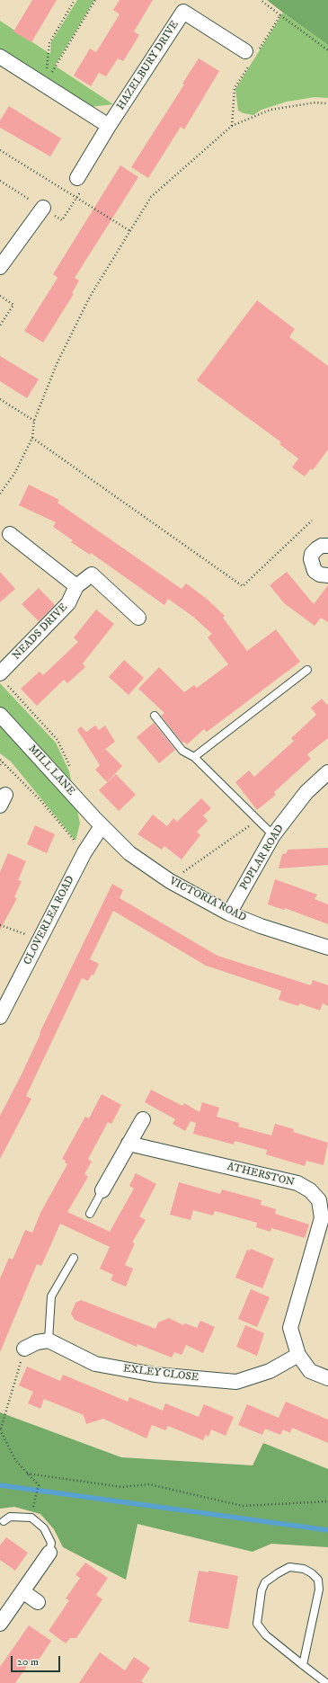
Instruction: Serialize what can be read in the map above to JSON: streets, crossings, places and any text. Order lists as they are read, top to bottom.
{
  "streets": {
    "street": [
      "HAZELBURY DRIVE",
      "NEADS DRIVE",
      "MILL LANE",
      "POPLAR ROAD",
      "VICTORIA ROAD",
      "CLOVERLEA ROAD",
      "ATHERSTON",
      "EXLEY CLOSE"
    ]
  },
  "crossings": [
    ["MILL LANE", "VICTORIA ROAD"],
    ["MILL LANE", "CLOVERLEA ROAD"],
    ["POPLAR ROAD", "VICTORIA ROAD"],
    ["VICTORIA ROAD", "CLOVERLEA ROAD"],
    ["ATHERSTON", "EXLEY CLOSE"]
  ],
  "scale_bar": "20 m"
}
